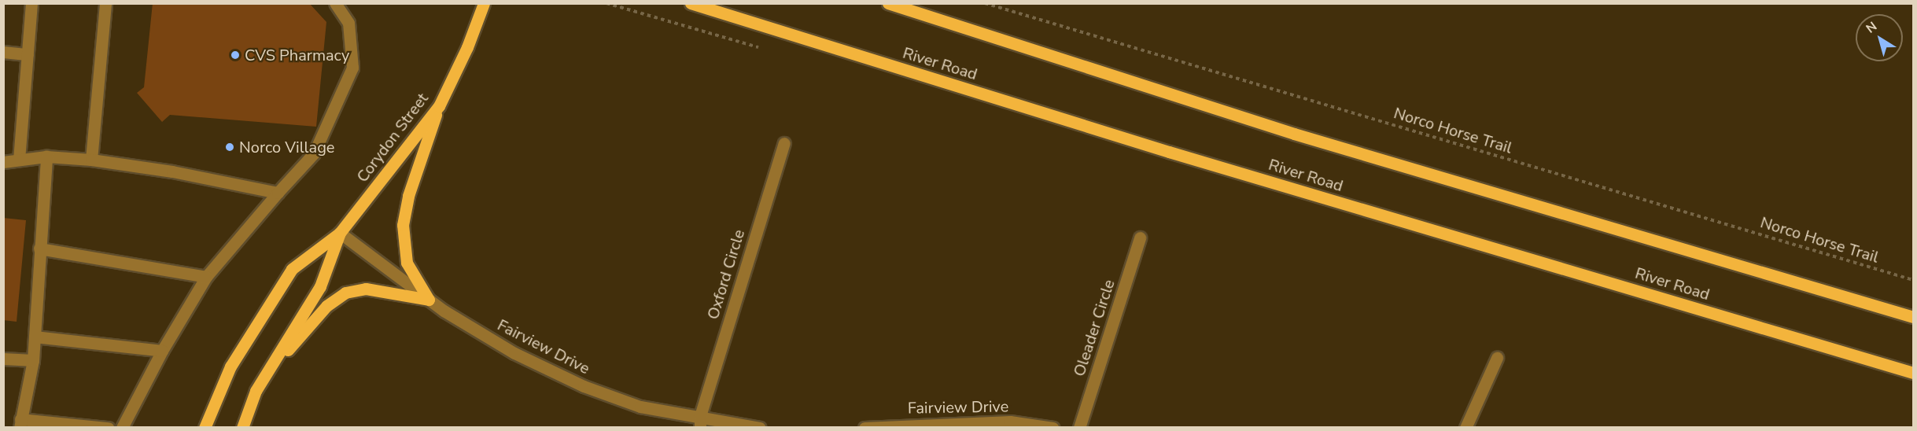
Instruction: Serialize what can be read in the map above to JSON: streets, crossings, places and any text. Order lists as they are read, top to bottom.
{
  "streets": {
    "main road": ["River Road", "Corydon Street"],
    "street": ["Oxford Circle", "Oleader Circle", "Fairview Drive"],
    "path": ["Norco Horse Trail"]
  },
  "crossings": [
    ["Corydon Street", "Fairview Drive"],
    ["Oxford Circle", "Fairview Drive"]
  ],
  "places": ["CVS Pharmacy", "Norco Village"],
  "north": "top left"
}
